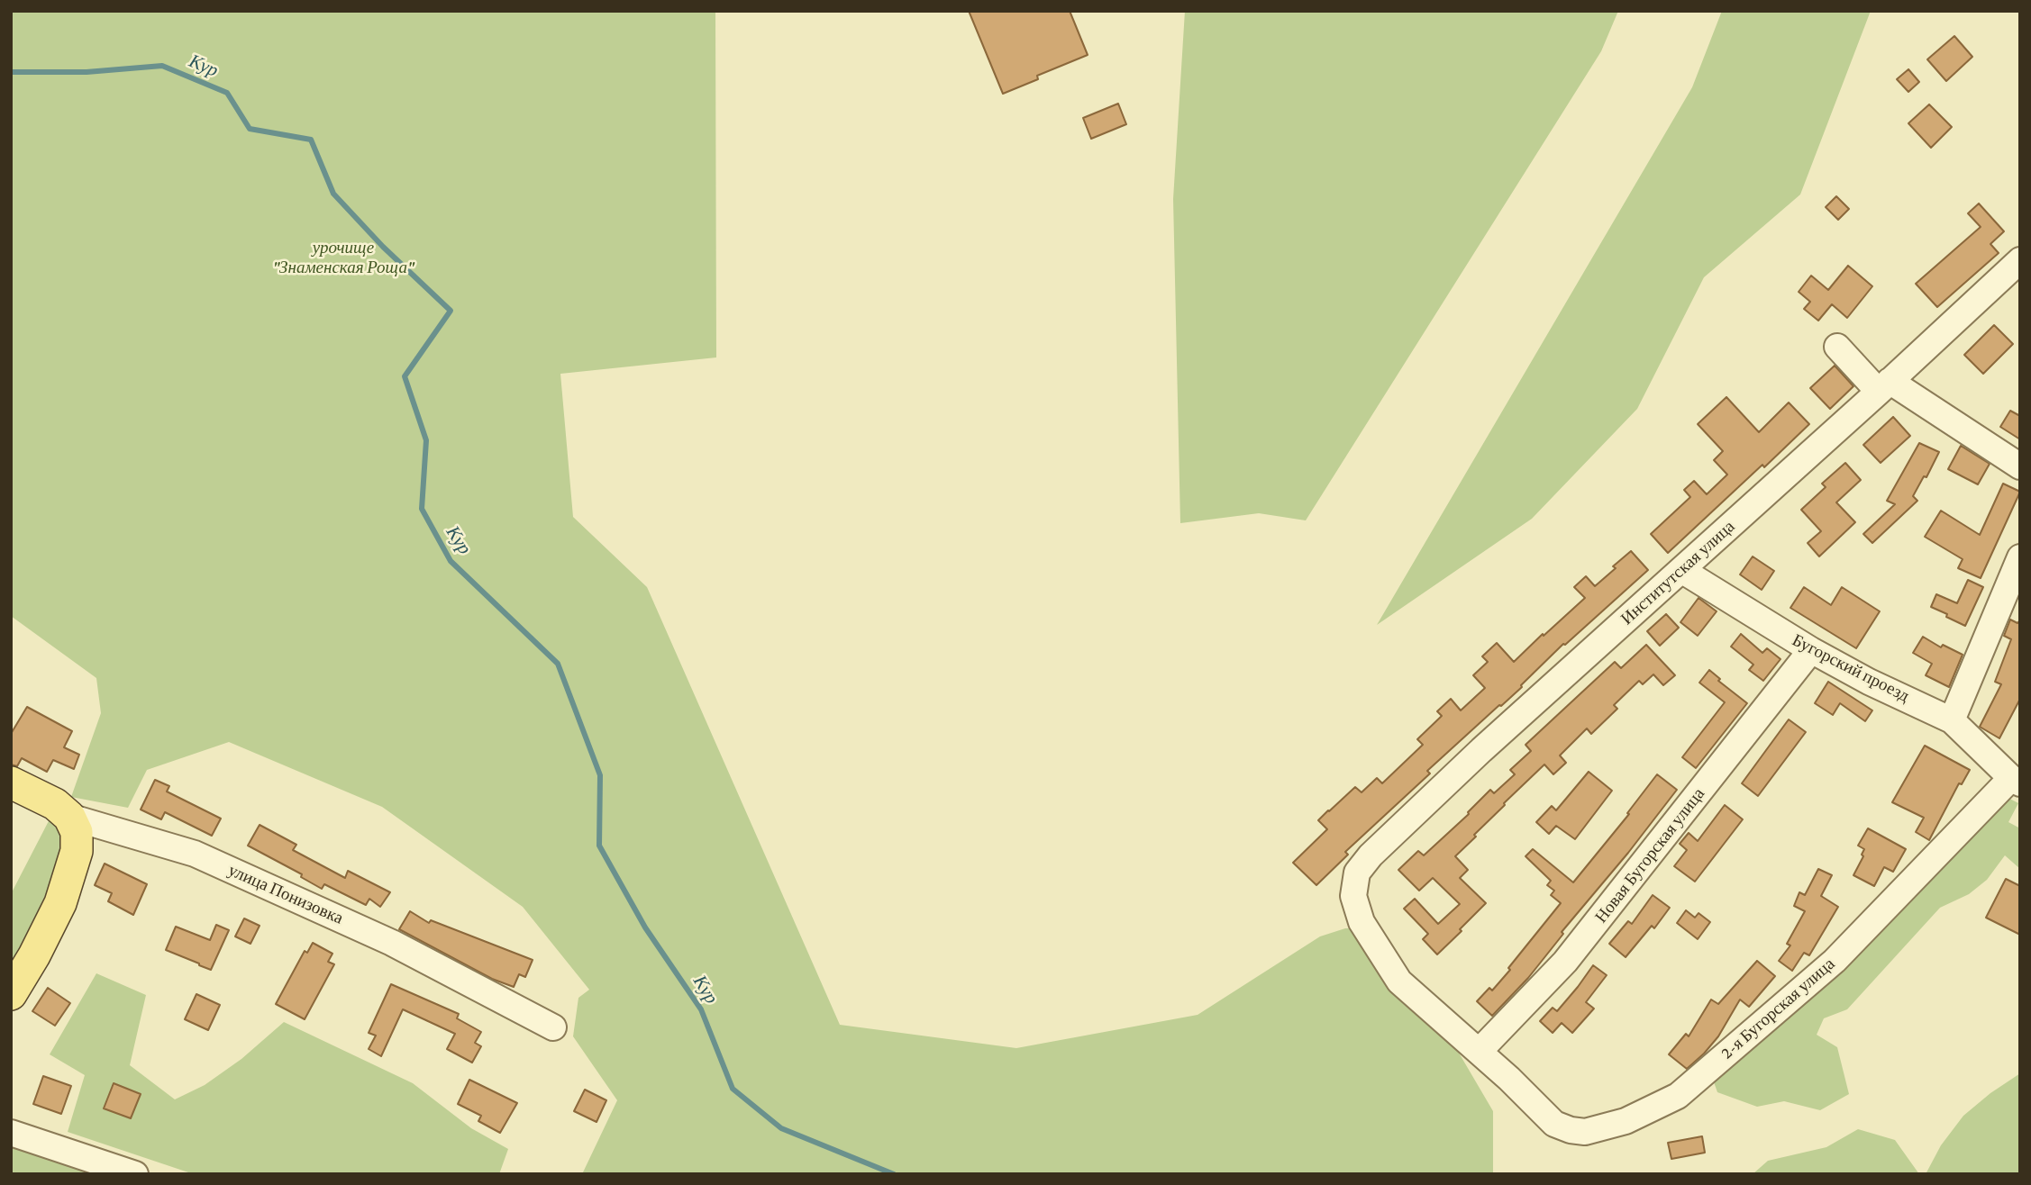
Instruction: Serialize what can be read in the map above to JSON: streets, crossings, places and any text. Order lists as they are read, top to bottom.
{
  "streets": {
    "main road": ["улица Понизовка"],
    "street": [
      "Институтская улица",
      "Бугорский проезд",
      "Новая Бугорская улица",
      "2-я Бугорская улица"
    ]
  },
  "crossings": [
    ["Институтская улица", "Бугорский проезд"],
    ["Институтская улица", "2-я Бугорская улица"],
    ["Бугорский проезд", "Новая Бугорская улица"],
    ["Бугорский проезд", "2-я Бугорская улица"],
    ["Новая Бугорская улица", "2-я Бугорская улица"]
  ],
  "water": ["Кур"],
  "parks": ["урочище \"Знаменская Роща\""]
}
